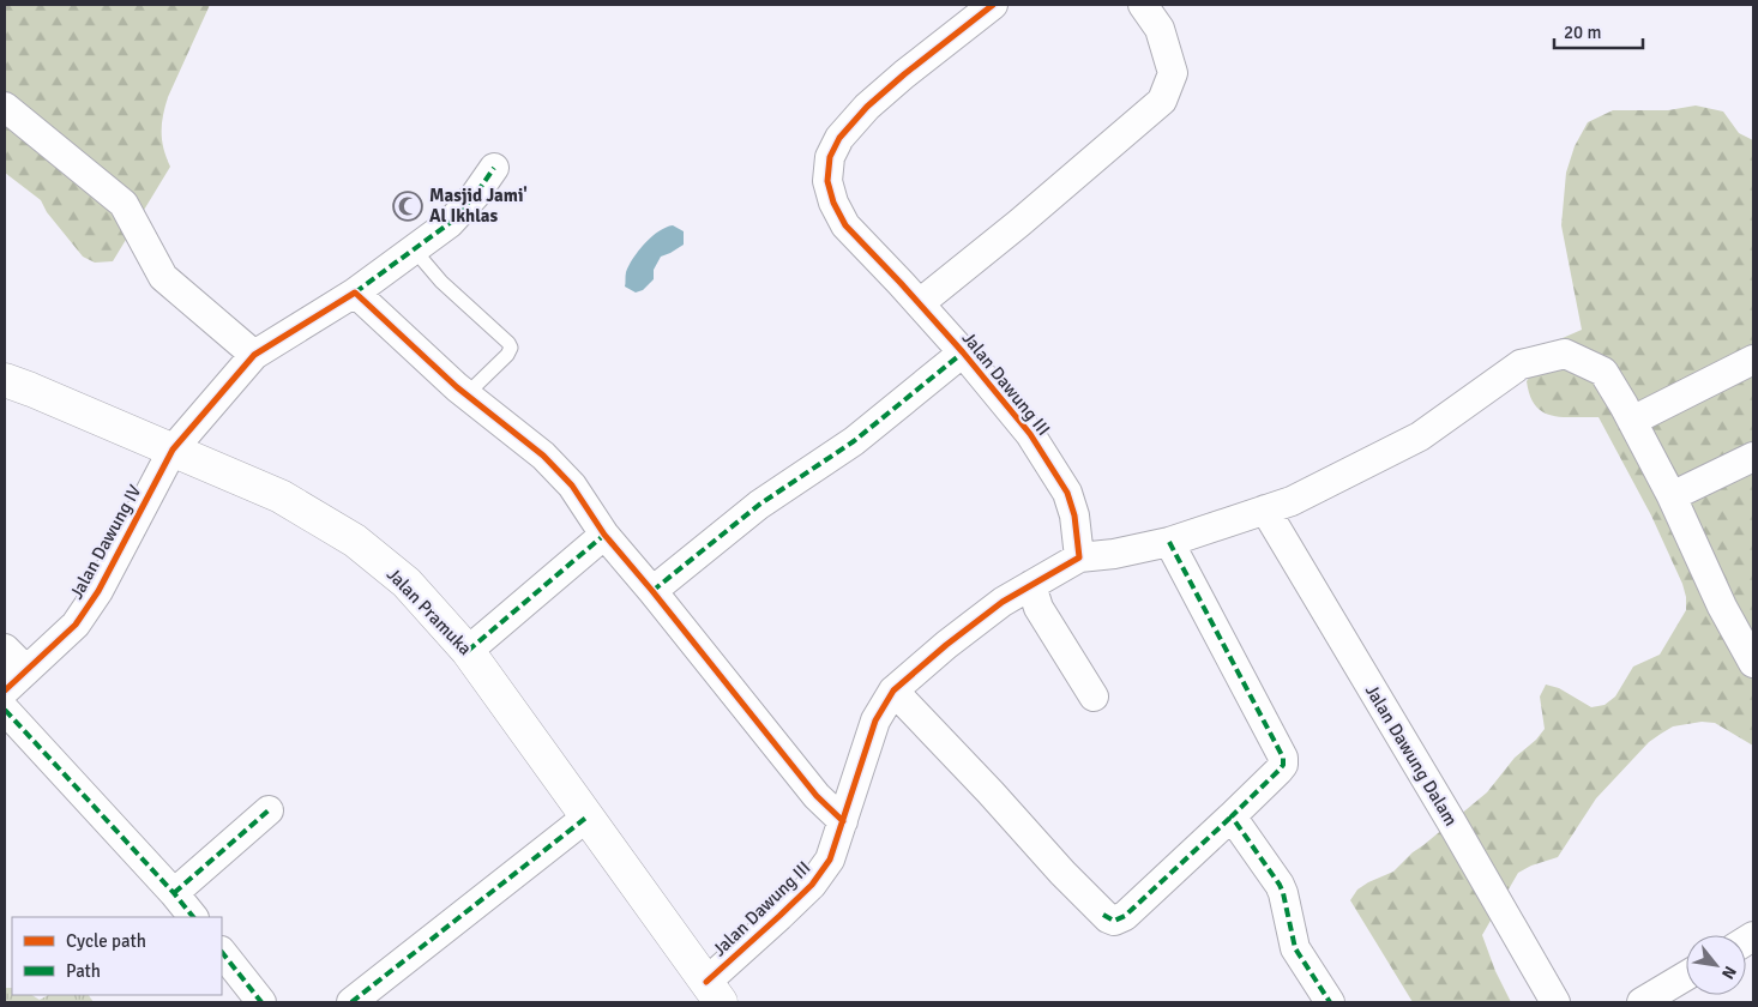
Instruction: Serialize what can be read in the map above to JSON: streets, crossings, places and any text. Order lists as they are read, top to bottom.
{
  "streets": {
    "main road": ["Jalan Pramuka"],
    "street": ["Jalan Dawung III", "Jalan Dawung IV", "Jalan Dawung Dalam"]
  },
  "crossings": [
    ["Jalan Dawung III", "Jalan Pramuka"],
    ["Jalan Dawung IV", "Jalan Pramuka"]
  ],
  "places": {
    "mosque": ["Masjid Jami' Al Ikhlas"]
  },
  "legend": ["Cycle path", "Path"],
  "scale_bar": "20 m",
  "north": "bottom right"
}
